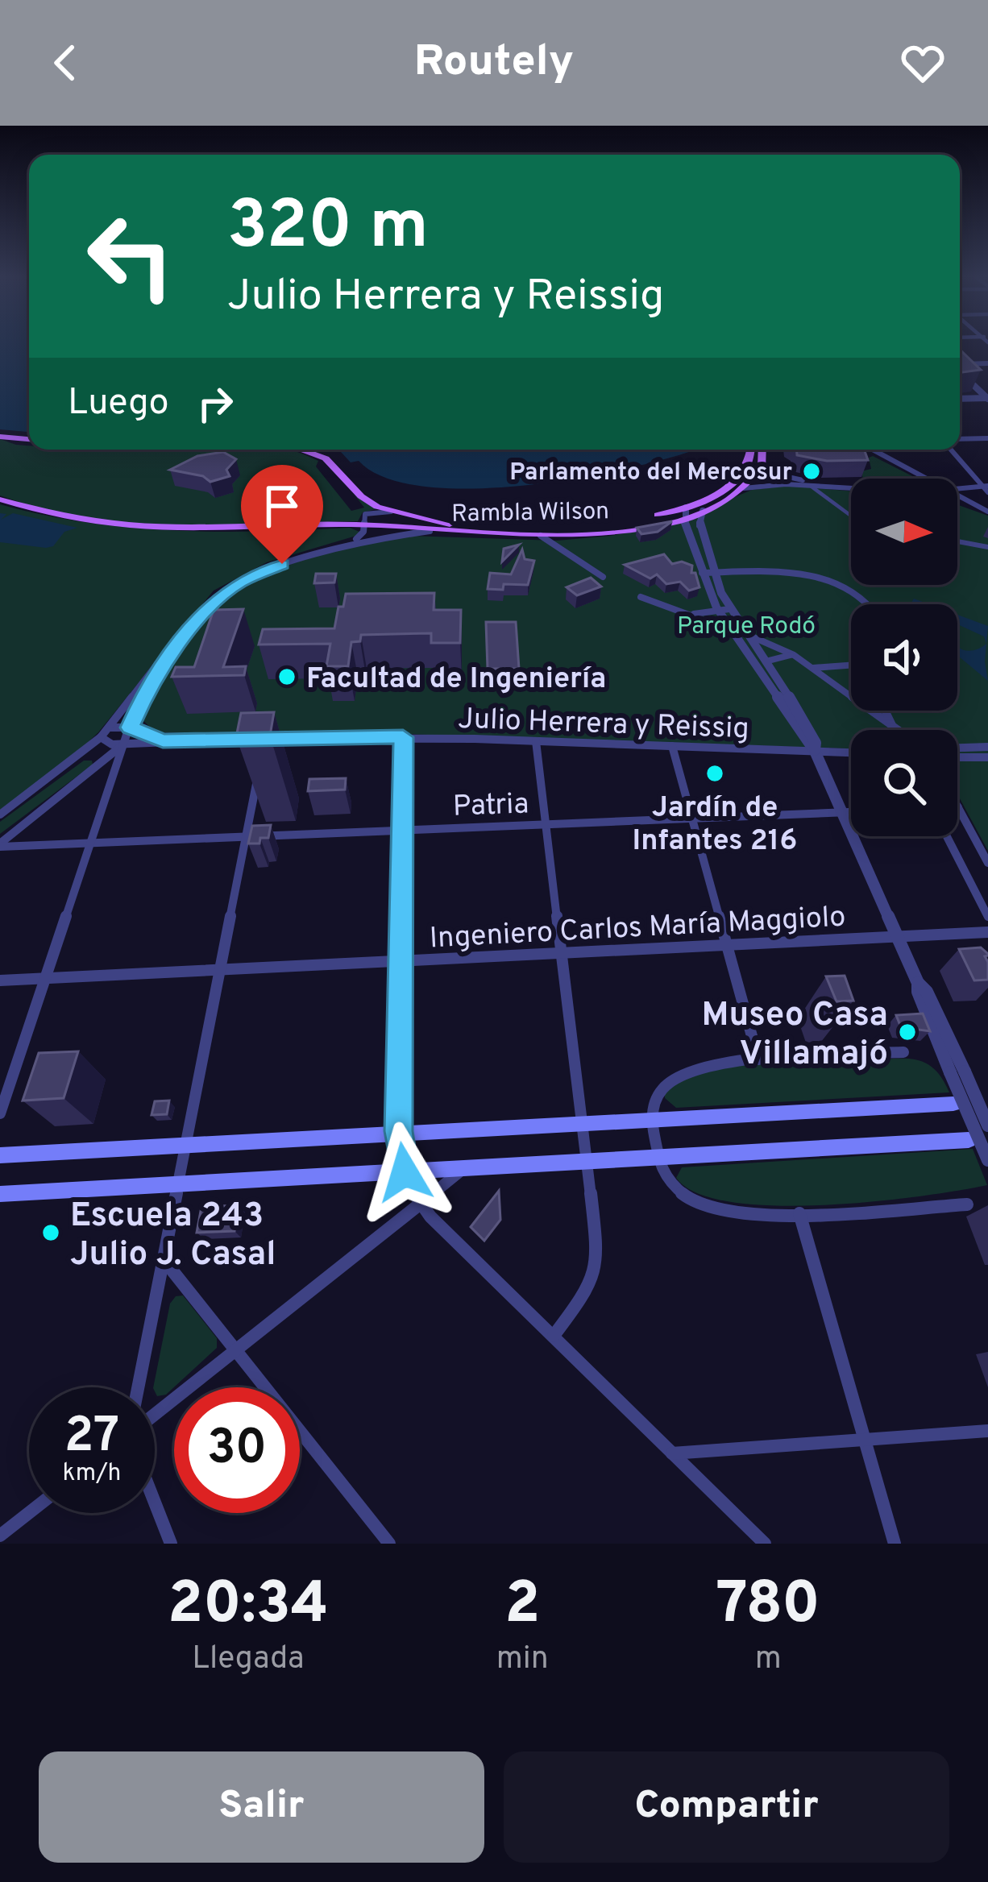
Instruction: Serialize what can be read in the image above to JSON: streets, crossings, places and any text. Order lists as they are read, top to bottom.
{
  "streets": {
    "main road": ["Rambla Wilson"],
    "street": ["Julio Herrera y Reissig", "Patria", "Ingeniero Carlos María Maggiolo"]
  },
  "parks": ["Parque Rodó"],
  "places": [
    "Parlamento del Mercosur",
    "Facultad de Ingeniería",
    "Jardín de Infantes 216",
    "Museo Casa Villamajó",
    "Escuela 243 Julio J. Casal"
  ],
  "north": "right",
  "page": {
    "header": "Routely",
    "turn": ["320 m", "Julio Herrera y Reissig"],
    "then": "Luego",
    "speed": "27 km/h",
    "limit": "30",
    "eta": [
      "20:34",
      "Llegada",
      "2",
      "min",
      "780",
      "m"
    ],
    "buttons": ["Salir", "Compartir"]
  }
}
